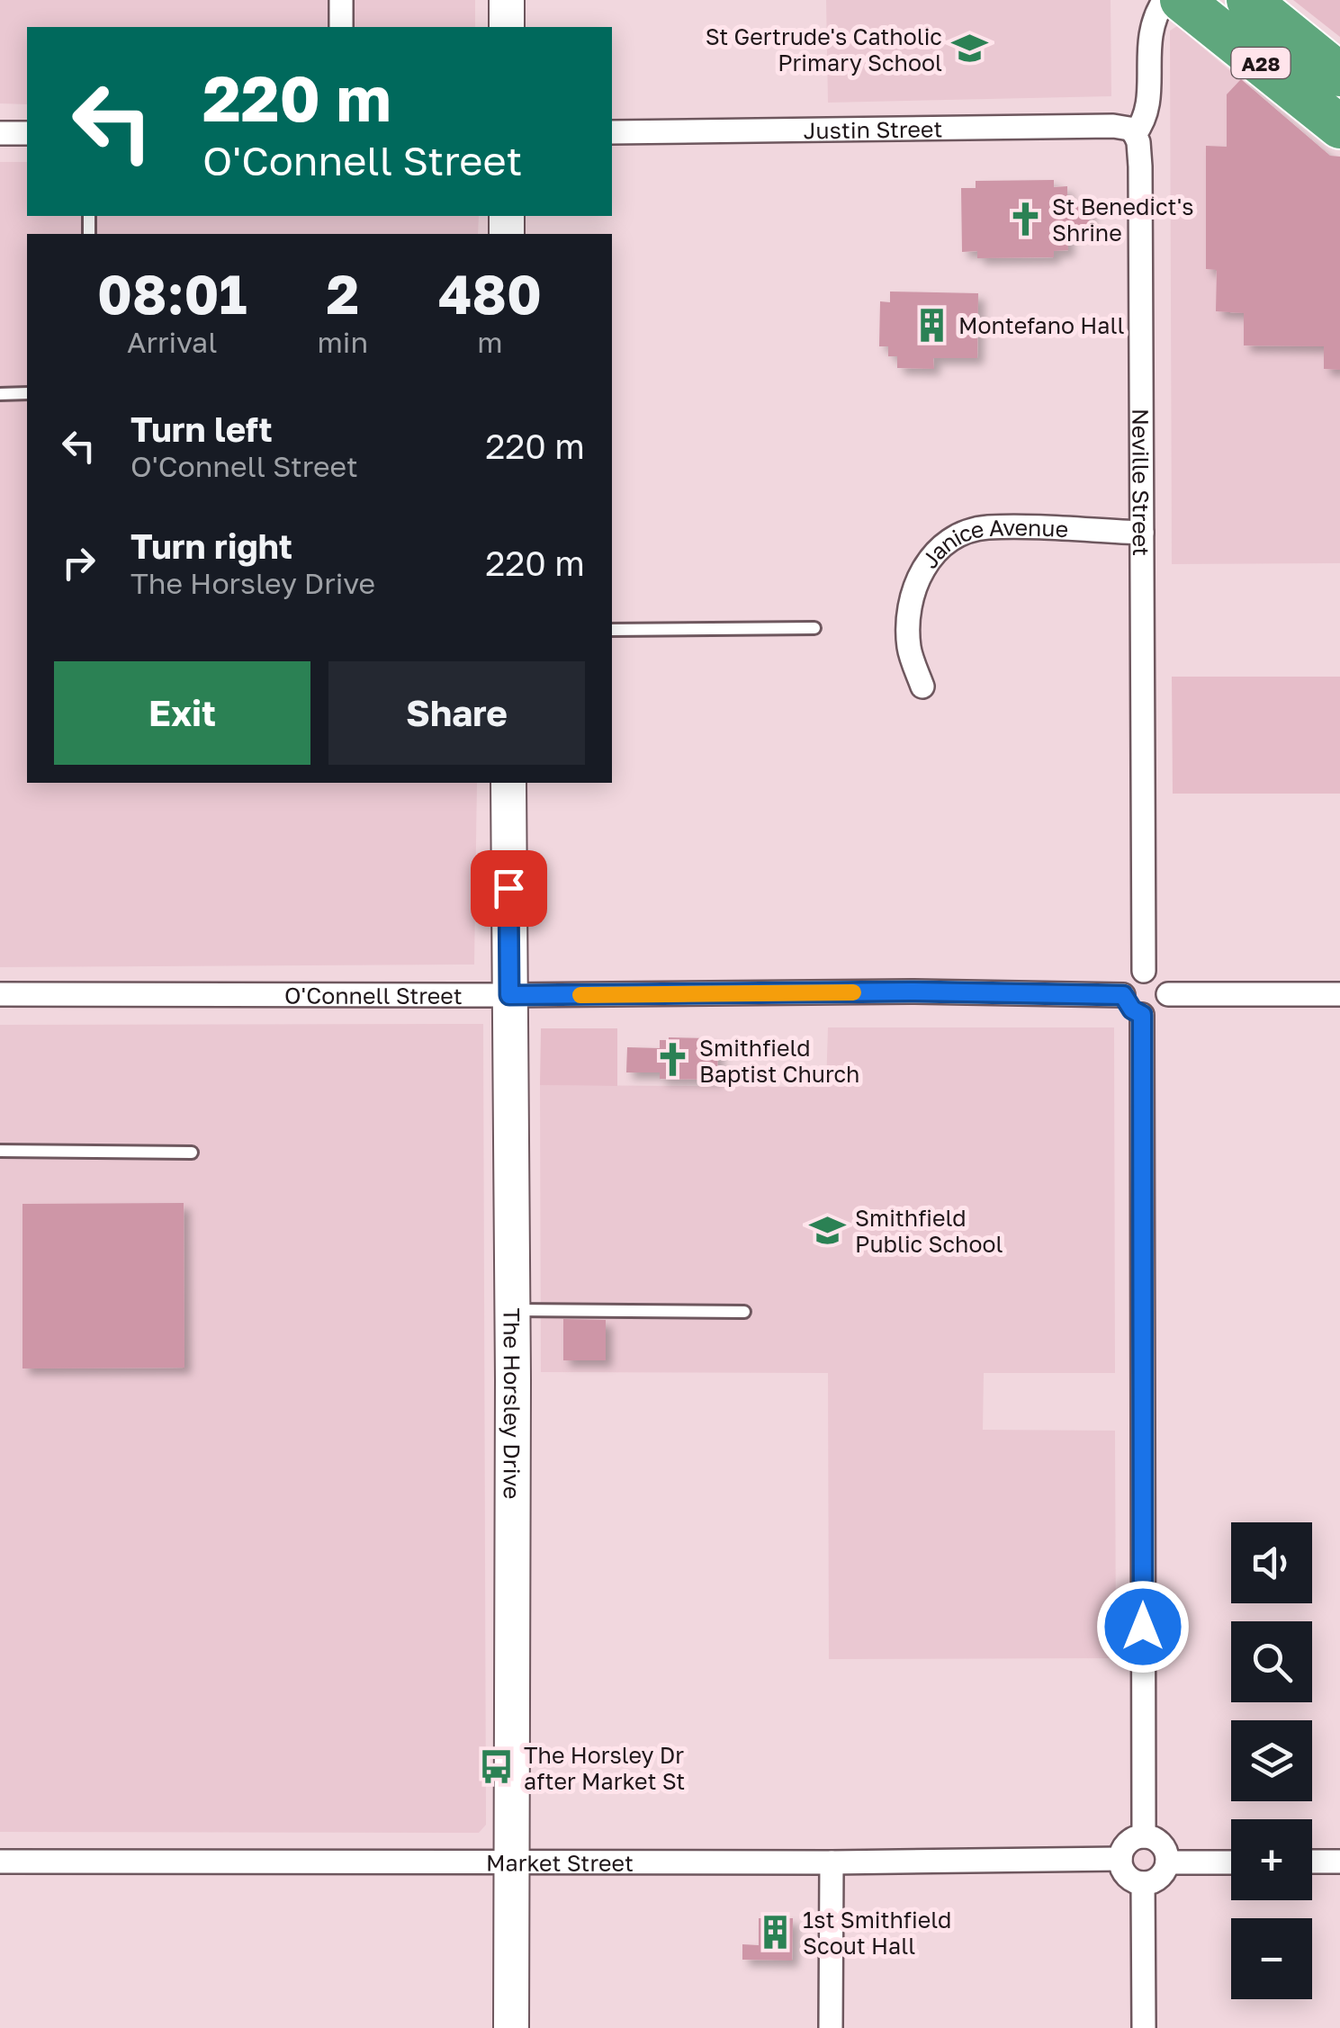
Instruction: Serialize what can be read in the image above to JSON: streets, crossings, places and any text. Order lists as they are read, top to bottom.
{
  "streets": {
    "highway": ["A28"],
    "main road": ["The Horsley Drive"],
    "street": [
      "Justin Street",
      "Neville Street",
      "Janice Avenue",
      "O'Connell Street",
      "Market Street"
    ]
  },
  "crossings": [
    ["Justin Street", "Neville Street"],
    ["Neville Street", "Janice Avenue"],
    ["Neville Street", "O'Connell Street"],
    ["O'Connell Street", "The Horsley Drive"],
    ["The Horsley Drive", "Market Street"]
  ],
  "places": {
    "school or university": ["St Gertrude's Catholic Primary School", "Smithfield Public School"],
    "church": ["St Benedict's Shrine", "Smithfield Baptist Church"],
    "building": ["Montefano Hall", "1st Smithfield Scout Hall"],
    "bus stop": ["The Horsley Dr after Market St"]
  },
  "page": {
    "turn": ["220 m", "O'Connell Street"],
    "eta": [
      "08:01",
      "Arrival",
      "2",
      "min",
      "480",
      "m"
    ],
    "list": [
      {
        "name": "Turn left",
        "note": "O'Connell Street",
        "value": "220 m"
      },
      {
        "name": "Turn right",
        "note": "The Horsley Drive",
        "value": "220 m"
      }
    ],
    "buttons": ["Exit", "Share"],
    "map_buttons": ["+", "−"]
  }
}
